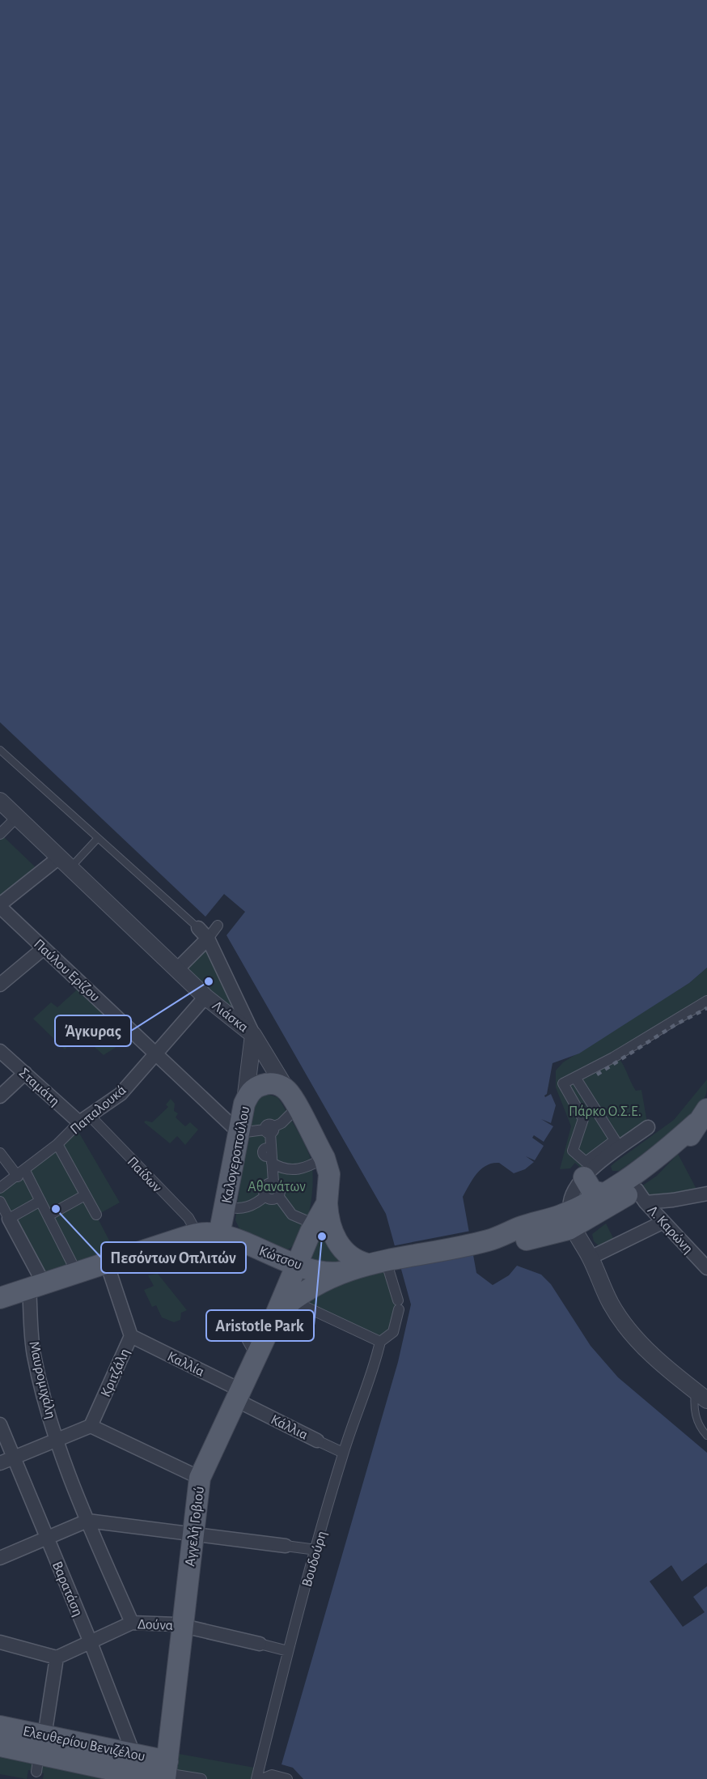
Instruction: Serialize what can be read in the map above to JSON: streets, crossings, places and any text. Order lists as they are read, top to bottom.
{
  "streets": {
    "main road": [
      "Λιάσκα",
      "Καλογεροπούλου",
      "Κώτσου",
      "Αγγελή Γοβιού",
      "Ελευθερίου Βενιζέλου"
    ],
    "street": [
      "Παύλου Ερίζου",
      "Σταμάτη",
      "Παπαλουκά",
      "Παίδων",
      "Λ. Καρώνη",
      "Καλλία",
      "Κριτζάλη",
      "Μαυρομιχάλη",
      "Κάλλια",
      "Βουδούρη",
      "Βαρατάση",
      "Δούνα"
    ]
  },
  "crossings": [
    ["Παύλου Ερίζου", "Παπαλουκά"],
    ["Παύλου Ερίζου", "Καλογεροπούλου"],
    ["Λιάσκα", "Παπαλουκά"],
    ["Λιάσκα", "Καλογεροπούλου"],
    ["Λιάσκα", "Κώτσου"],
    ["Λιάσκα", "Αγγελή Γοβιού"],
    ["Σταμάτη", "Παπαλουκά"],
    ["Σταμάτη", "Παίδων"],
    ["Παπαλουκά", "Παίδων"],
    ["Καλογεροπούλου", "Κώτσου"],
    ["Παίδων", "Κώτσου"],
    ["Κώτσου", "Κριτζάλη"],
    ["Κώτσου", "Μαυρομιχάλη"],
    ["Κώτσου", "Αγγελή Γοβιού"],
    ["Κώτσου", "Βουδούρη"],
    ["Καλλία", "Κριτζάλη"],
    ["Καλλία", "Κάλλια"],
    ["Καλλία", "Αγγελή Γοβιού"],
    ["Μαυρομιχάλη", "Δούνα"],
    ["Κάλλια", "Αγγελή Γοβιού"],
    ["Κάλλια", "Βουδούρη"],
    ["Αγγελή Γοβιού", "Δούνα"],
    ["Αγγελή Γοβιού", "Ελευθερίου Βενιζέλου"],
    ["Βουδούρη", "Δούνα"],
    ["Βαρατάση", "Δούνα"],
    ["Βαρατάση", "Ελευθερίου Βενιζέλου"]
  ],
  "parks": ["Πάρκο Ο.Σ.Ε.", "Αθανάτων"],
  "places": ["Άγκυρας", "Πεσόντων Οπλιτών", "Aristotle Park"]
}
